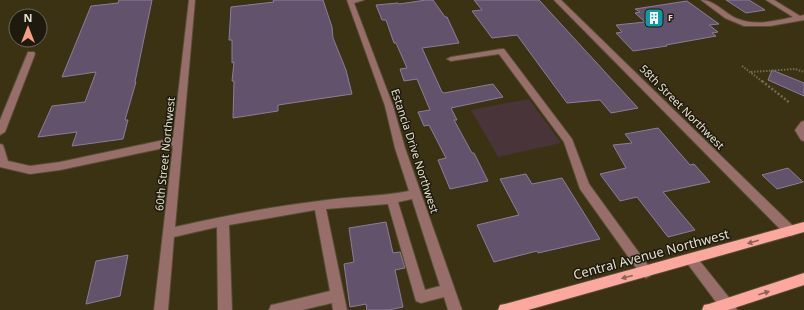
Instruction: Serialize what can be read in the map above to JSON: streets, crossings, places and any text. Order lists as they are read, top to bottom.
{
  "streets": {
    "main road": ["Central Avenue Northwest"],
    "street": ["58th Street Northwest", "Estancia Drive Northwest", "60th Street Northwest"]
  },
  "crossings": [
    ["58th Street Northwest", "Central Avenue Northwest"]
  ],
  "places": {
    "building": ["F"]
  },
  "north": "top"
}
